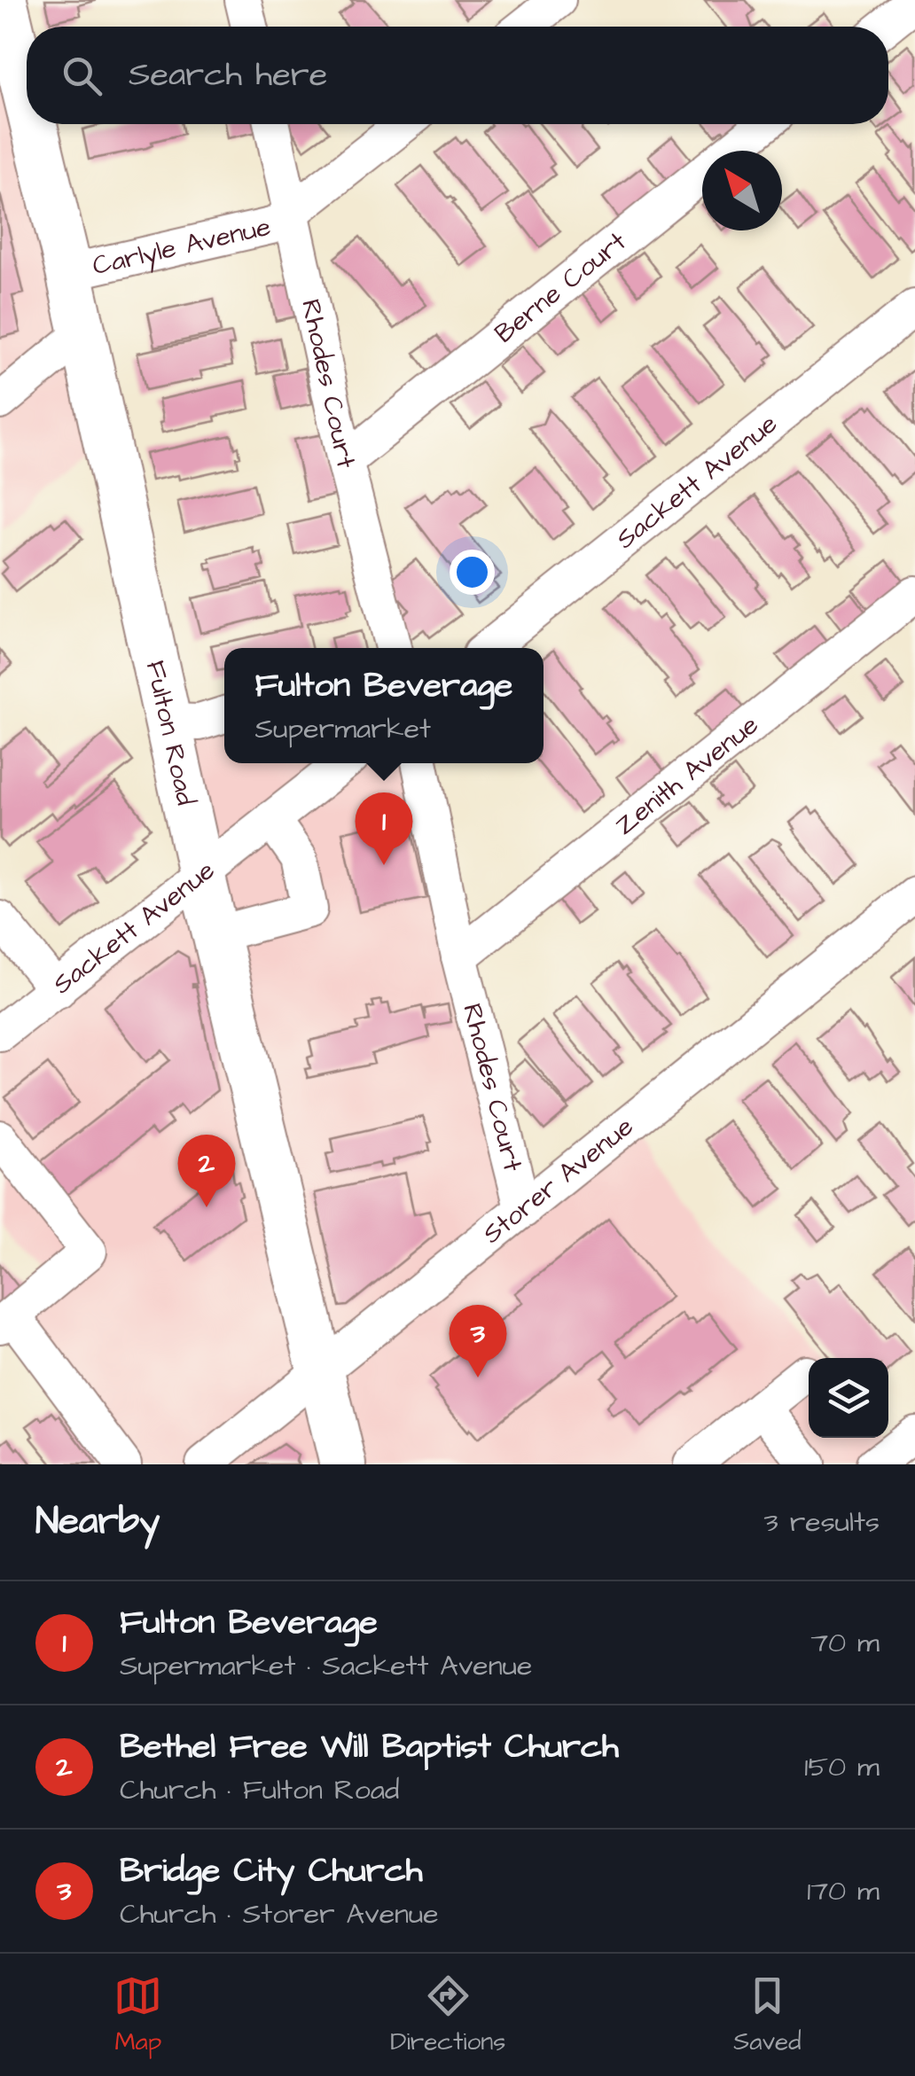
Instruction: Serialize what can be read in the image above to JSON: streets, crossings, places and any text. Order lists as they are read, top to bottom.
{
  "streets": {
    "main road": ["Fulton Road"],
    "street": [
      "Carlyle Avenue",
      "Berne Court",
      "Rhodes Court",
      "Sackett Avenue",
      "Zenith Avenue",
      "Storer Avenue"
    ]
  },
  "crossings": [
    ["Carlyle Avenue", "Rhodes Court"],
    ["Carlyle Avenue", "Fulton Road"],
    ["Berne Court", "Rhodes Court"],
    ["Rhodes Court", "Zenith Avenue"],
    ["Rhodes Court", "Storer Avenue"],
    ["Sackett Avenue", "Fulton Road"],
    ["Fulton Road", "Storer Avenue"]
  ],
  "north": "top left",
  "page": {
    "search": "Search here",
    "popup": ["Fulton Beverage", "Supermarket"],
    "pins": ["1", "2", "3"],
    "heading": ["Nearby", "3 results"],
    "list": [
      {
        "mark": "1",
        "name": "Fulton Beverage",
        "note": "Supermarket · Sackett Avenue",
        "value": "70 m"
      },
      {
        "mark": "2",
        "name": "Bethel Free Will Baptist Church",
        "note": "Church · Fulton Road",
        "value": "150 m"
      },
      {
        "mark": "3",
        "name": "Bridge City Church",
        "note": "Church · Storer Avenue",
        "value": "170 m"
      }
    ],
    "nav": ["Map", "Directions", "Saved"]
  }
}
